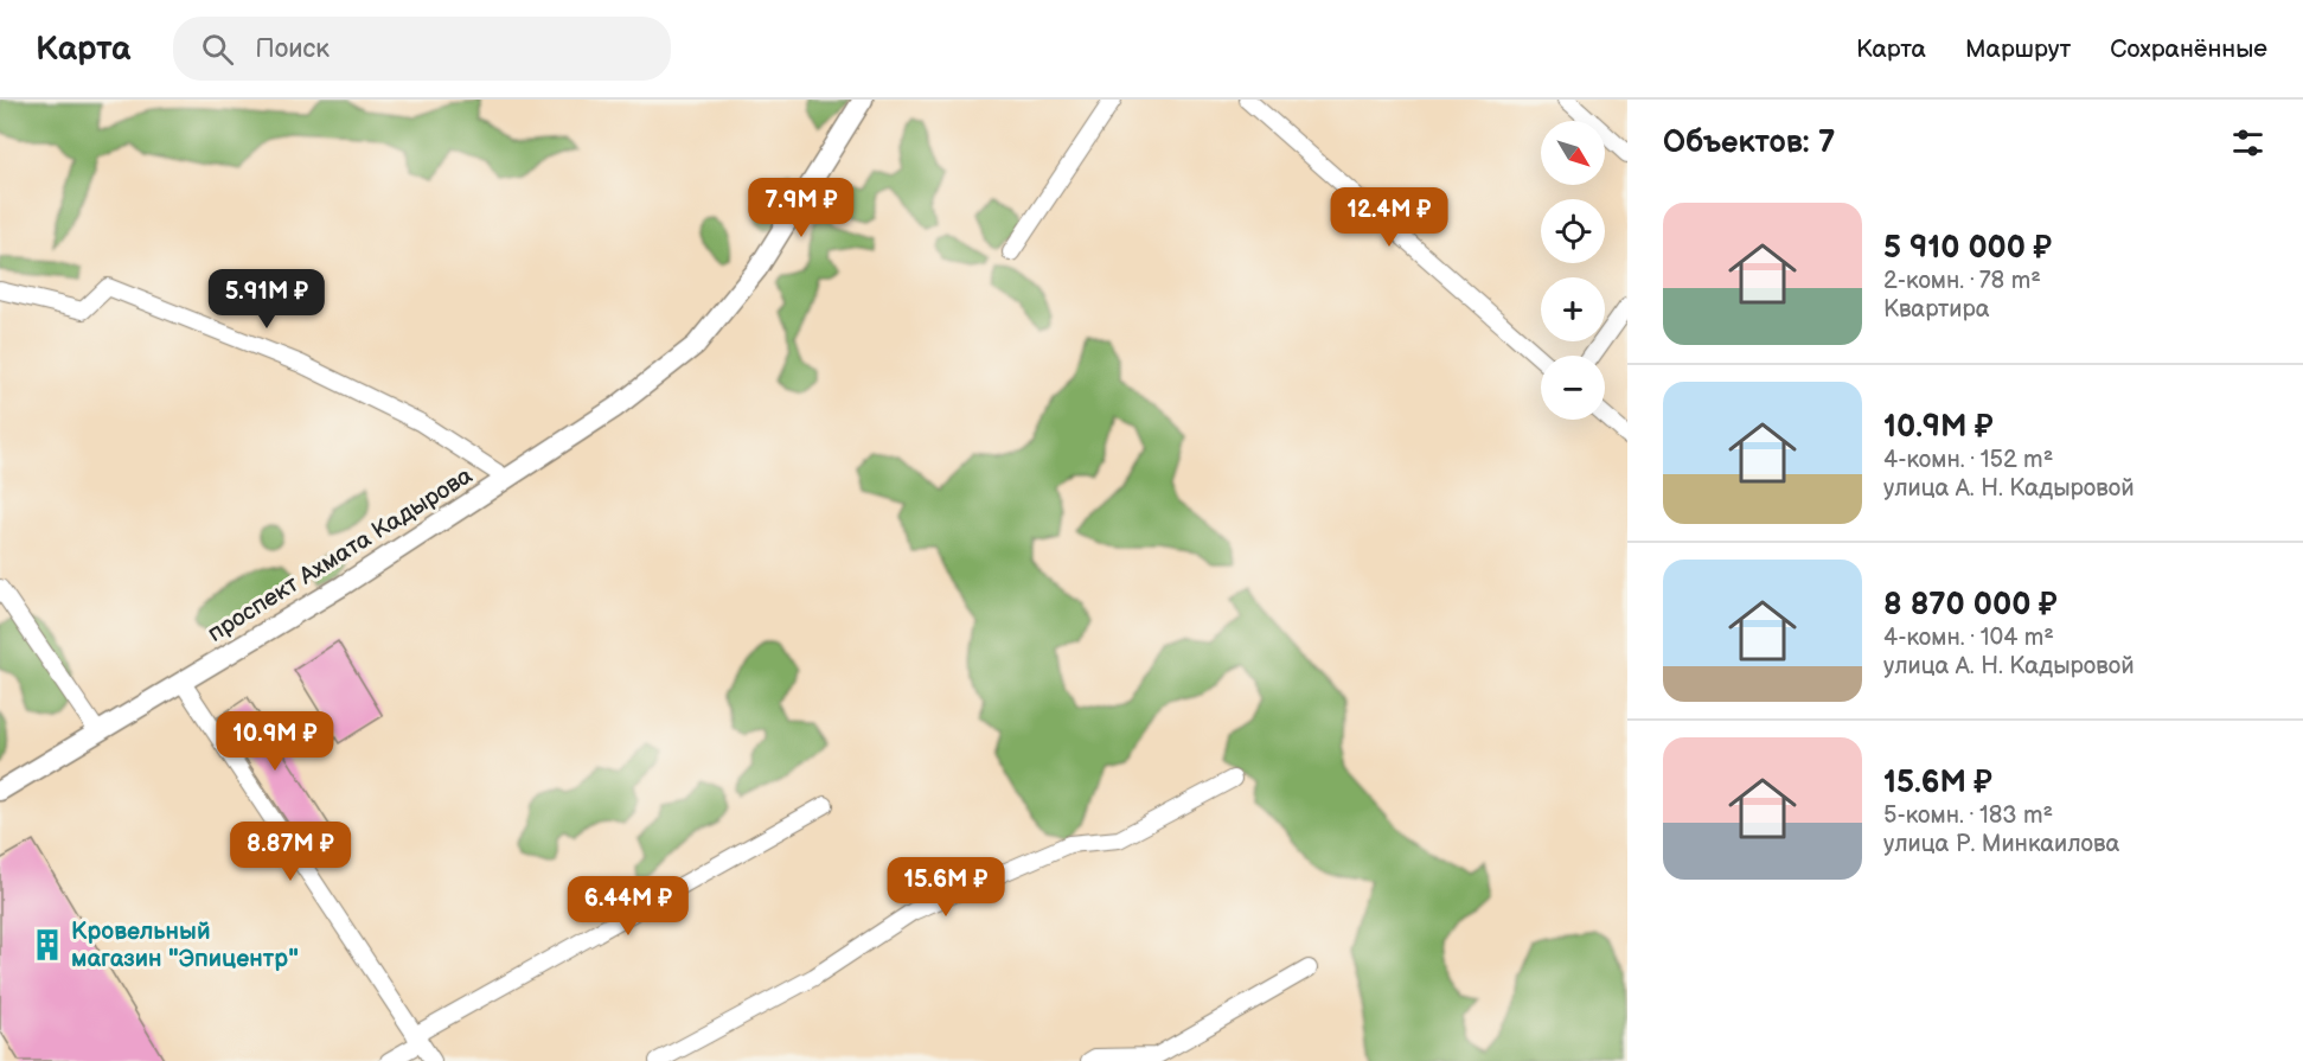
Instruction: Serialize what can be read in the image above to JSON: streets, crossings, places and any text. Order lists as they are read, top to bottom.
{
  "streets": {
    "street": ["проспект Ахмата Кадырова"]
  },
  "places": {
    "building": ["Кровельный магазин \"Эпицентр\""]
  },
  "north": "bottom right",
  "page": {
    "header": "Карта",
    "search": "Поиск",
    "nav": ["Карта", "Маршрут", "Сохранённые"],
    "heading": "Объектов: 7",
    "map_buttons": ["+", "−"],
    "price": [
      "7.9M ₽",
      "12.4M ₽",
      "5.91M ₽",
      "10.9M ₽",
      "8.87M ₽",
      "15.6M ₽",
      "6.44M ₽"
    ],
    "list": [
      {
        "name": "5 910 000 ₽",
        "note": "2-комн. · 78 m² · Квартира"
      },
      {
        "name": "10.9M ₽",
        "note": "4-комн. · 152 m² · улица А. Н. Кадыровой"
      },
      {
        "name": "8 870 000 ₽",
        "note": "4-комн. · 104 m² · улица А. Н. Кадыровой"
      },
      {
        "name": "15.6M ₽",
        "note": "5-комн. · 183 m² · улица Р. Минкаилова"
      }
    ]
  }
}
